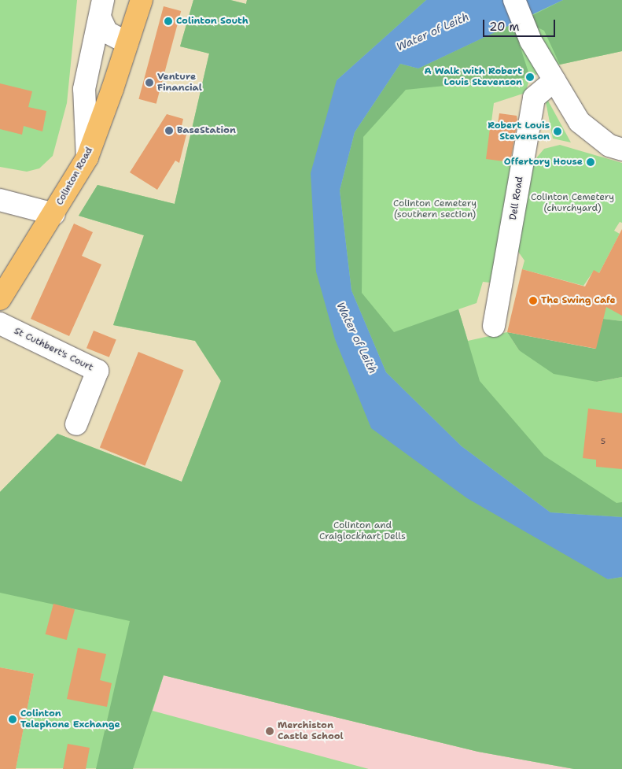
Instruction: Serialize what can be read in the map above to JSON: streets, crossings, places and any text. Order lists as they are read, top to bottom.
{
  "streets": {
    "main road": ["Colinton Road"],
    "street": ["Dell Road", "St Cuthbert's Court"]
  },
  "water": ["Water of Leith"],
  "parks": ["Colinton Cemetery (churchyard)", "Colinton Cemetery (southern section)", "Colinton and Craiglockhart Dells"],
  "places": [
    "Colinton South",
    "A Walk with Robert Louis Stevenson",
    "Venture Financial",
    "BaseStation",
    "Robert Louis Stevenson",
    "Offertory House",
    "The Swing Cafe",
    "Colinton Telephone Exchange",
    "Merchiston Castle School"
  ],
  "house_numbers": ["5"],
  "scale_bar": "20 m"
}
